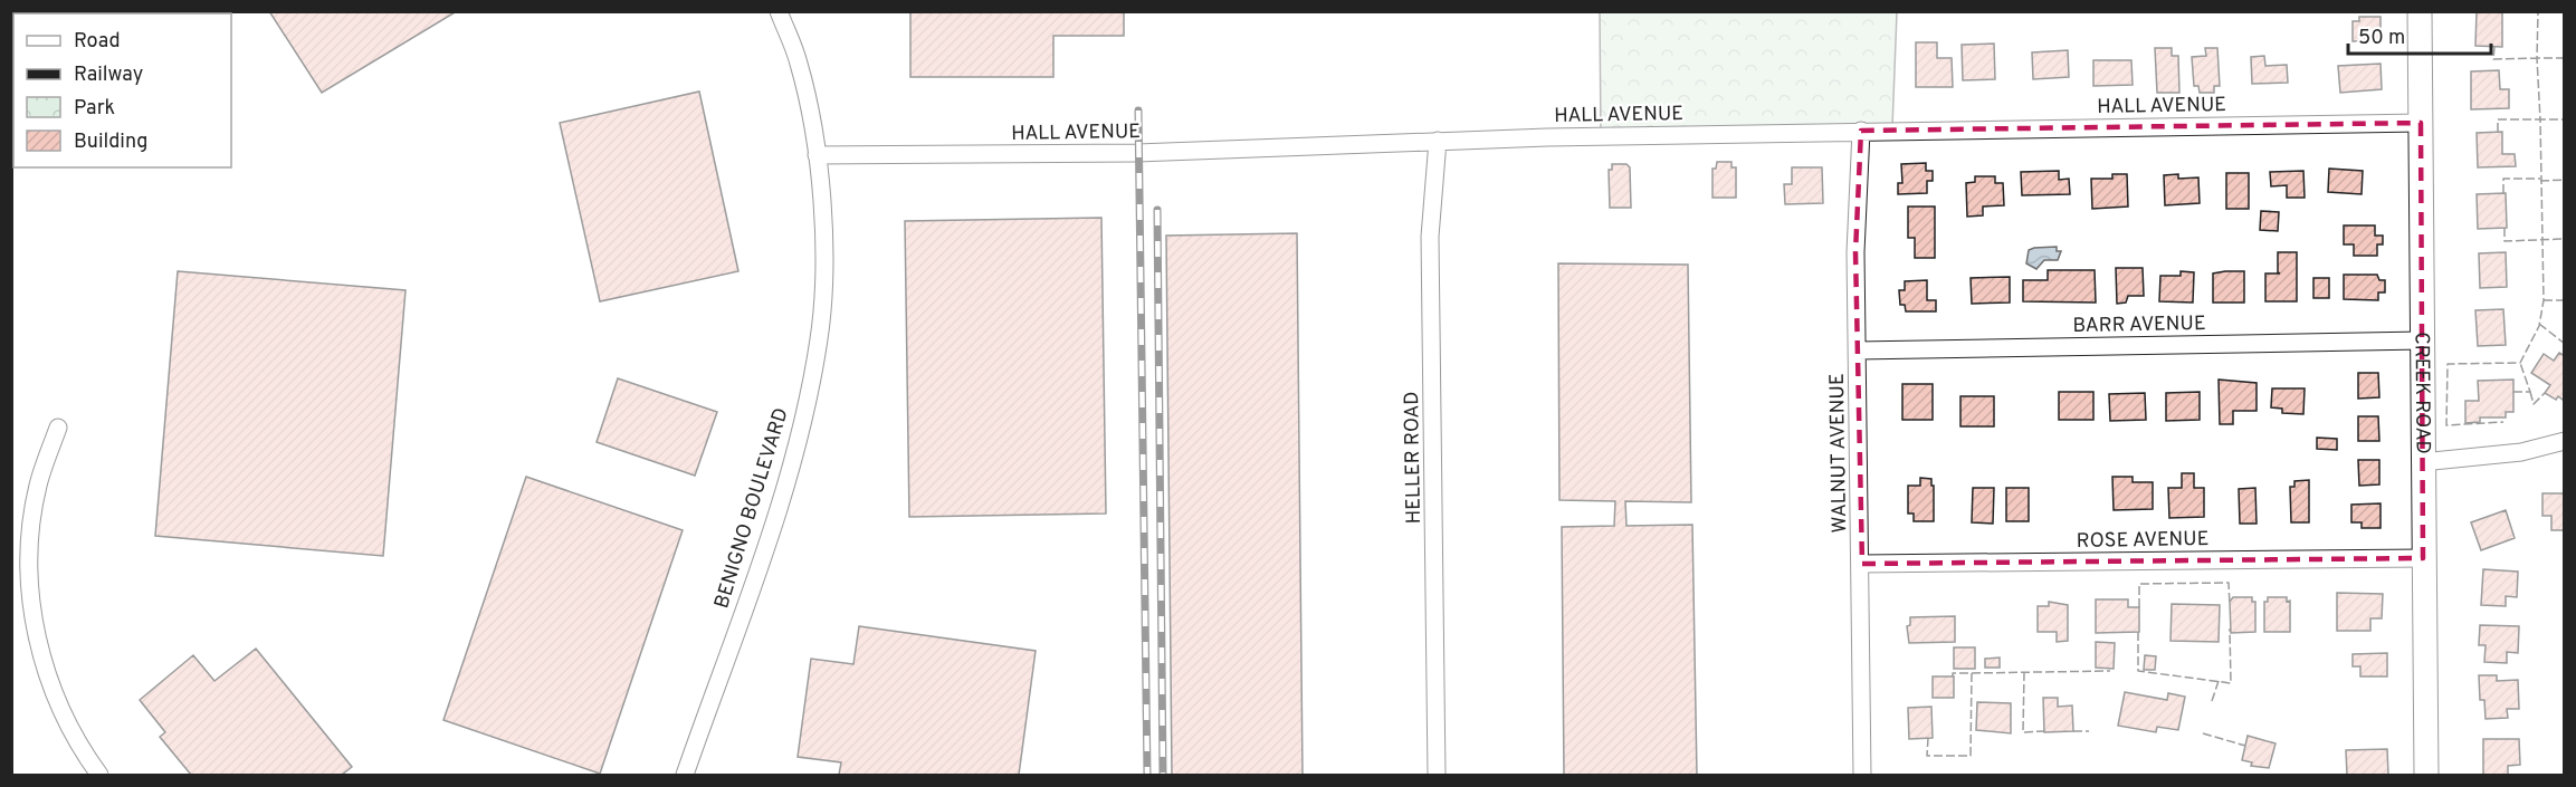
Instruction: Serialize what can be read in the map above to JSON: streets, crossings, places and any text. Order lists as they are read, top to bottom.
{
  "streets": {
    "main road": ["CREEK ROAD"],
    "street": [
      "HALL AVENUE",
      "BARR AVENUE",
      "WALNUT AVENUE",
      "HELLER ROAD",
      "BENIGNO BOULEVARD",
      "ROSE AVENUE"
    ]
  },
  "crossings": [
    ["HALL AVENUE", "CREEK ROAD"],
    ["HALL AVENUE", "WALNUT AVENUE"],
    ["HALL AVENUE", "HELLER ROAD"],
    ["HALL AVENUE", "BENIGNO BOULEVARD"],
    ["BARR AVENUE", "CREEK ROAD"],
    ["BARR AVENUE", "WALNUT AVENUE"],
    ["CREEK ROAD", "ROSE AVENUE"],
    ["WALNUT AVENUE", "ROSE AVENUE"]
  ],
  "legend": [
    "Road",
    "Railway",
    "Park",
    "Building"
  ],
  "scale_bar": "50 m"
}
